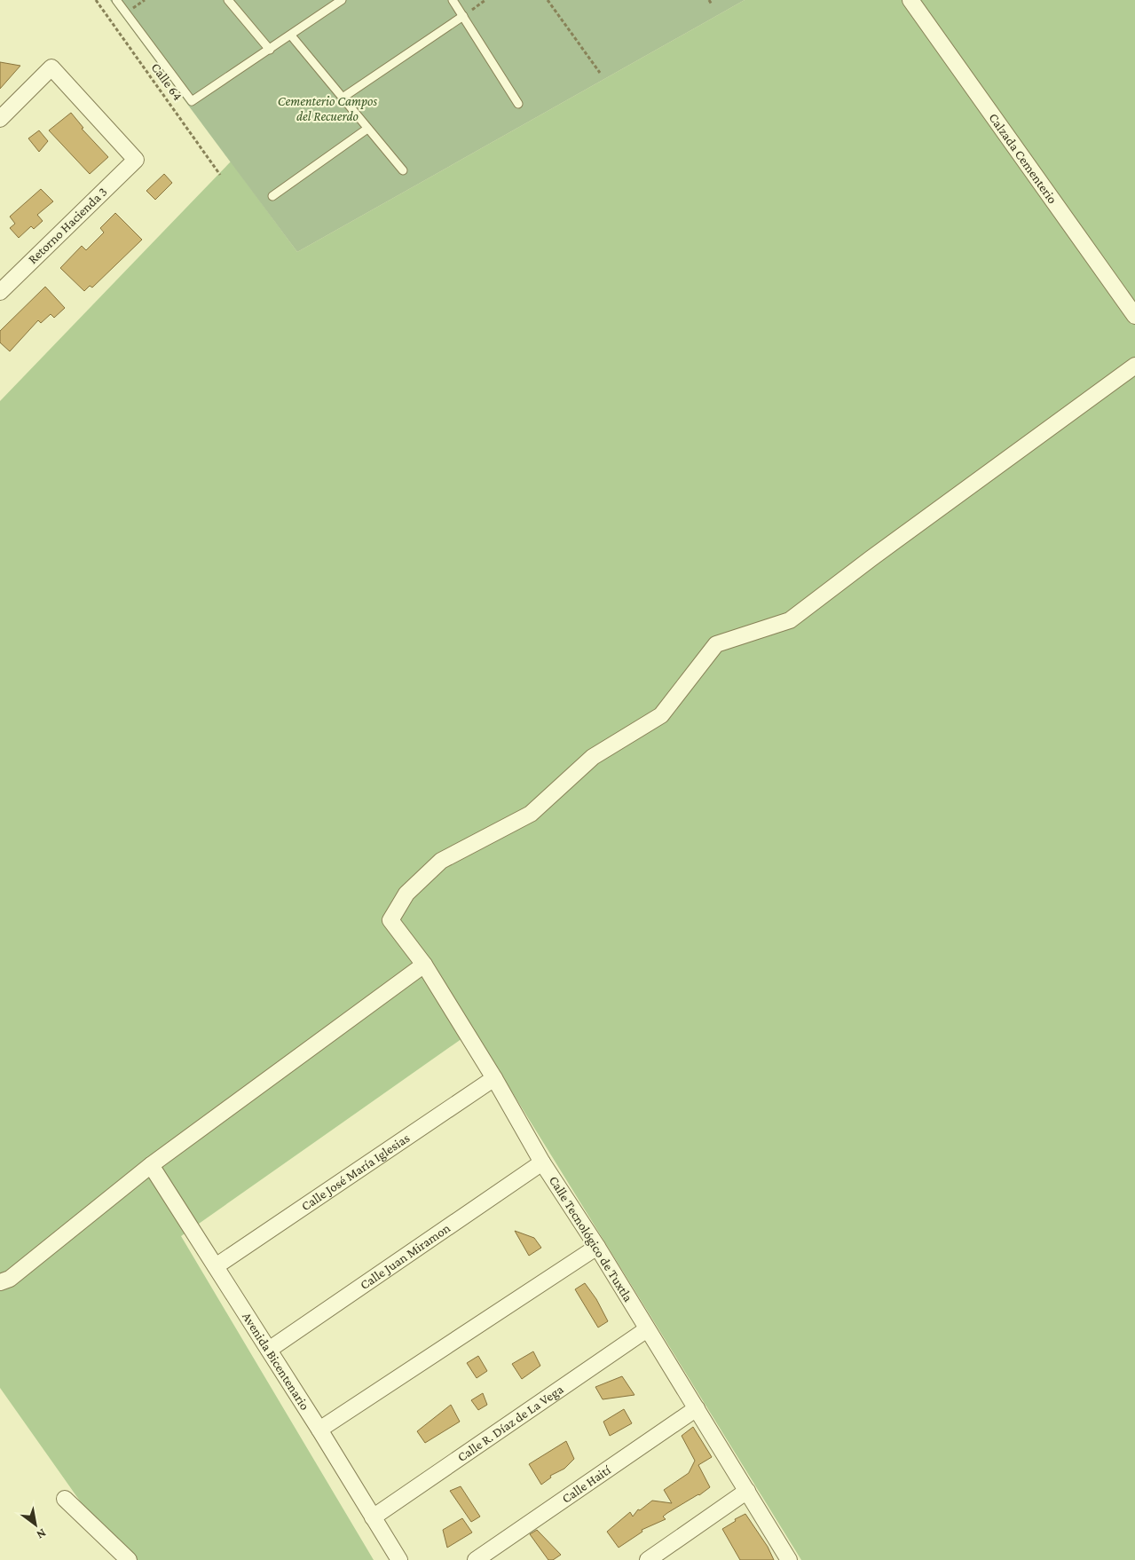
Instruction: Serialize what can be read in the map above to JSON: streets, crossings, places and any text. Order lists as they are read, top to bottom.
{
  "streets": {
    "street": [
      "Calzada Cementerio",
      "Retorno Hacienda 3",
      "Calle José María Iglesias",
      "Calle Tecnológico de Tuxtla",
      "Calle Juan Miramon",
      "Avenida Bicentenario",
      "Calle R. Díaz de La Vega",
      "Calle Haití"
    ],
    "path": ["Calle 64"]
  },
  "crossings": [
    ["Calle José María Iglesias", "Calle Tecnológico de Tuxtla"],
    ["Calle José María Iglesias", "Avenida Bicentenario"],
    ["Calle Tecnológico de Tuxtla", "Calle Juan Miramon"],
    ["Calle Tecnológico de Tuxtla", "Calle R. Díaz de La Vega"],
    ["Calle Tecnológico de Tuxtla", "Calle Haití"],
    ["Calle Juan Miramon", "Avenida Bicentenario"],
    ["Avenida Bicentenario", "Calle R. Díaz de La Vega"]
  ],
  "parks": ["Cementerio Campos del Recuerdo"],
  "north": "bottom right"
}
